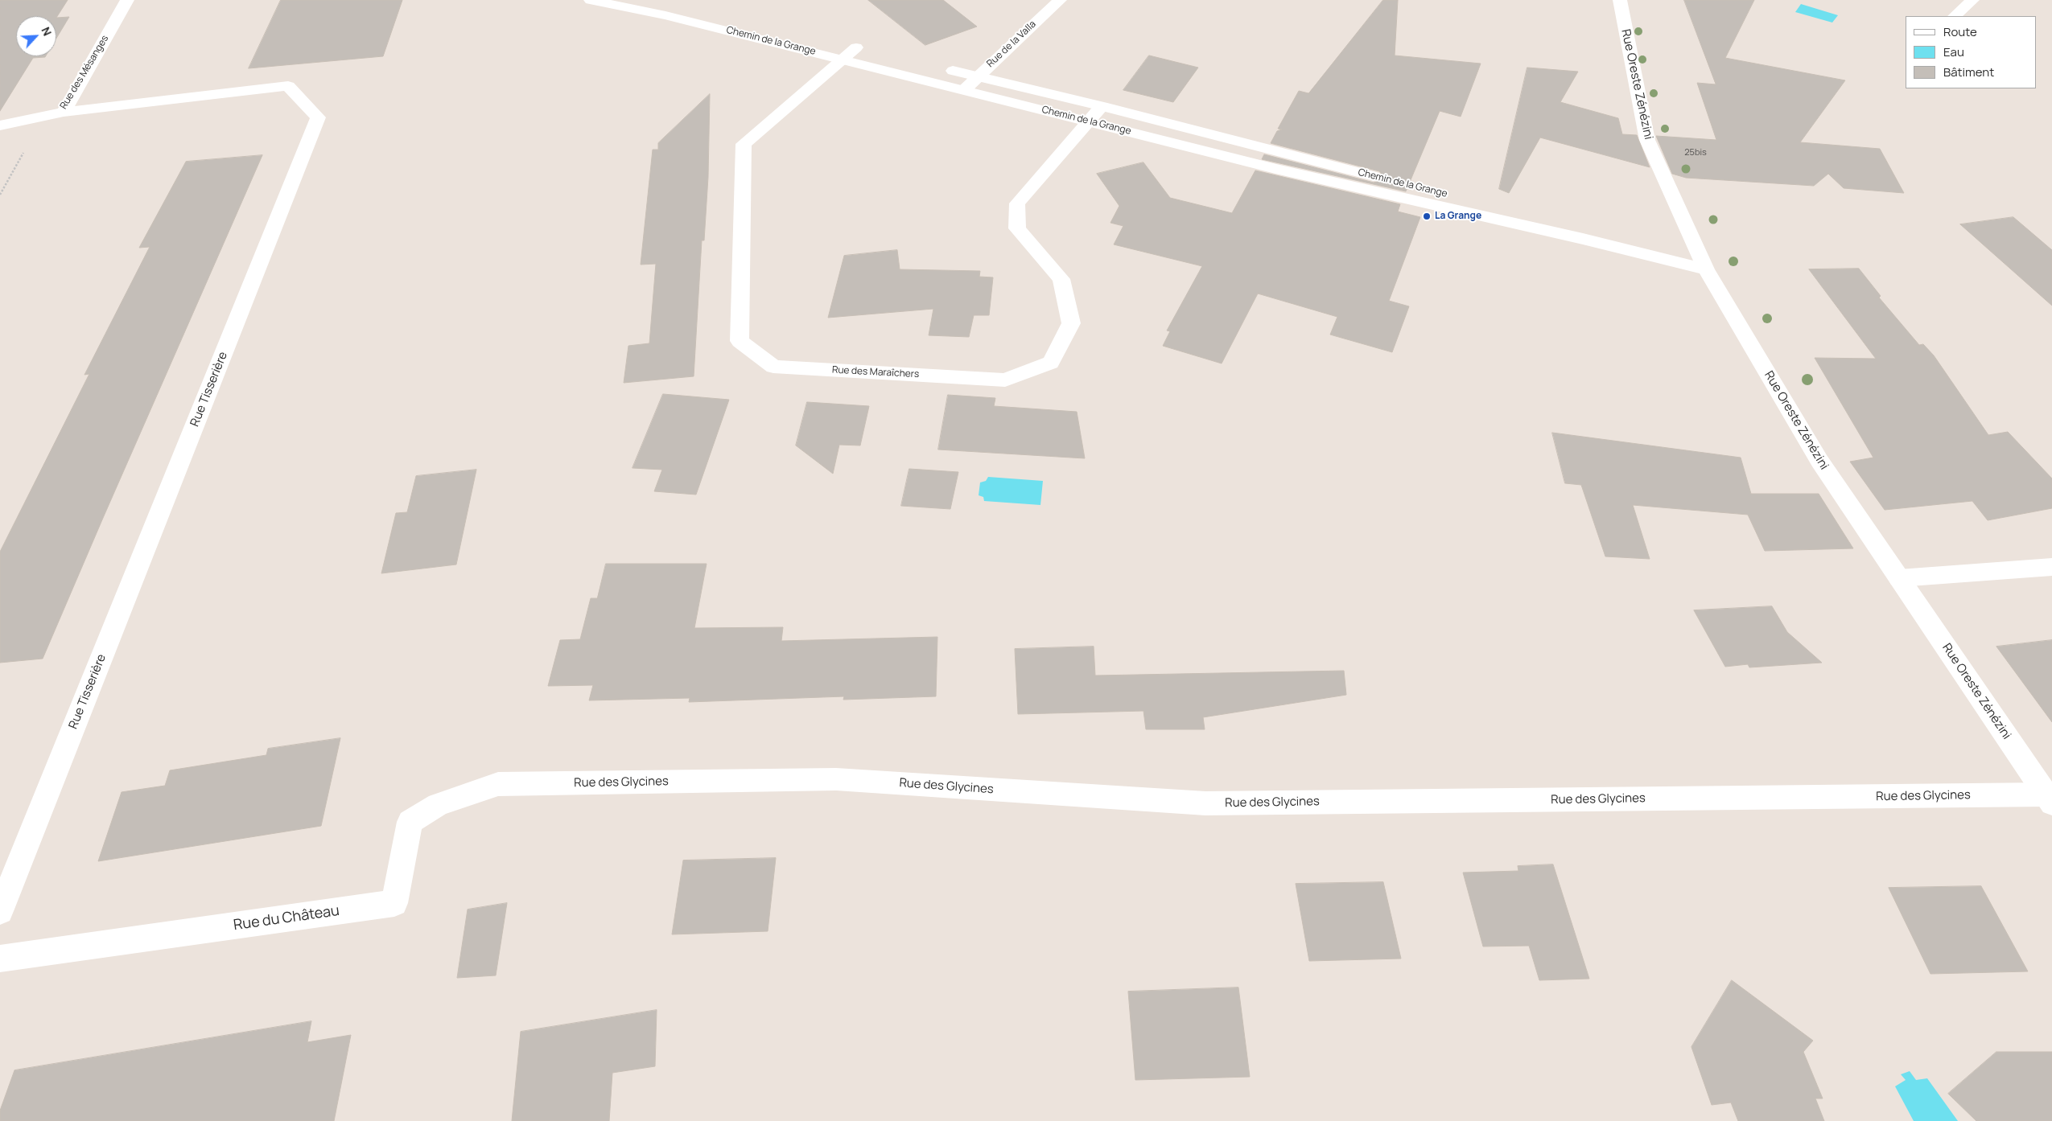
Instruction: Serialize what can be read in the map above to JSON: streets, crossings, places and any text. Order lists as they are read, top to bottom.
{
  "streets": {
    "street": [
      "Chemin de la Grange",
      "Rue de la Valla",
      "Rue des Mésanges",
      "Rue Oreste Zénézini",
      "Rue des Maraîchers",
      "Rue Tisserière",
      "Rue des Glycines",
      "Rue du Château"
    ]
  },
  "crossings": [
    ["Chemin de la Grange", "Rue de la Valla"],
    ["Chemin de la Grange", "Rue Oreste Zénézini"],
    ["Chemin de la Grange", "Rue des Maraîchers"],
    ["Rue des Mésanges", "Rue Tisserière"],
    ["Rue Oreste Zénézini", "Rue des Glycines"],
    ["Rue des Glycines", "Rue du Château"]
  ],
  "places": ["La Grange"],
  "house_numbers": ["25bis"],
  "legend": ["Route", "Eau", "Bâtiment"],
  "north": "top right"
}
